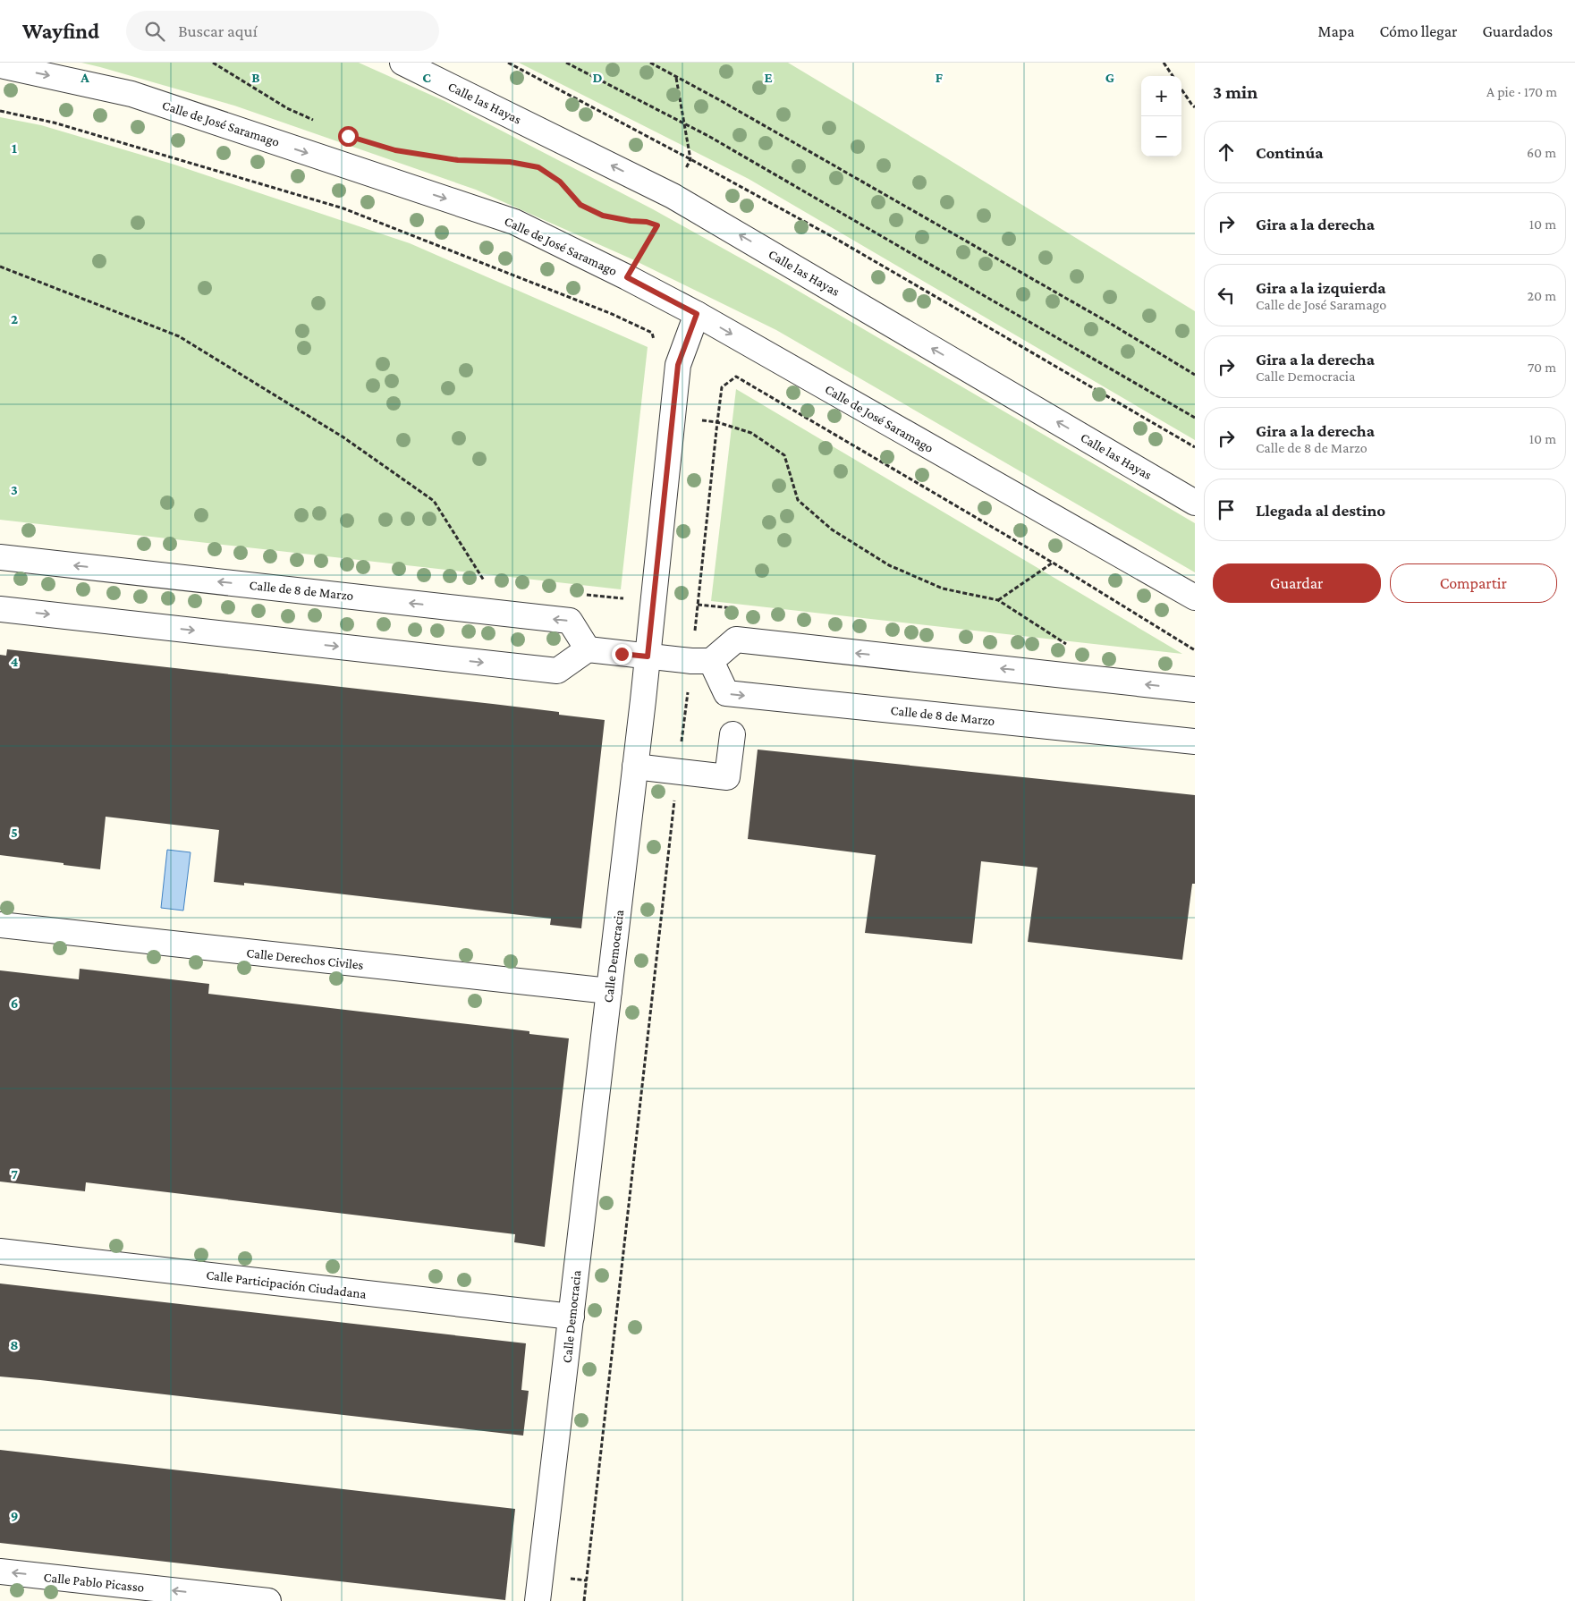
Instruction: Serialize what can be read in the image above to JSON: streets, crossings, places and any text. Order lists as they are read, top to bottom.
{
  "streets": {
    "street": [
      "Calle las Hayas",
      "Calle de José Saramago",
      "Calle de 8 de Marzo",
      "Calle Democracia",
      "Calle Derechos Civiles",
      "Calle Participación Ciudadana",
      "Calle Pablo Picasso"
    ]
  },
  "crossings": [
    ["Calle de José Saramago", "Calle Democracia"],
    ["Calle Democracia", "Calle Derechos Civiles"],
    ["Calle Democracia", "Calle Participación Ciudadana"]
  ],
  "one_way": ["Calle las Hayas", "Calle de José Saramago", "Calle Pablo Picasso"],
  "page": {
    "header": "Wayfind",
    "search": "Buscar aquí",
    "nav": ["Mapa", "Cómo llegar", "Guardados"],
    "heading": ["3 min", "A pie · 170 m"],
    "map_buttons": ["+", "−"],
    "list": [
      ["Continúa", "60 m"],
      ["Gira a la derecha", "10 m"],
      ["Gira a la izquierda", "Calle de José Saramago", "20 m"],
      ["Gira a la derecha", "Calle Democracia", "70 m"],
      ["Gira a la derecha", "Calle de 8 de Marzo", "10 m"],
      "Llegada al destino"
    ],
    "buttons": ["Guardar", "Compartir"]
  },
  "grid": {
    "columns": [
      "A",
      "B",
      "C",
      "D",
      "E",
      "F",
      "G"
    ],
    "rows": [
      "1",
      "2",
      "3",
      "4",
      "5",
      "6",
      "7",
      "8",
      "9"
    ]
  }
}
